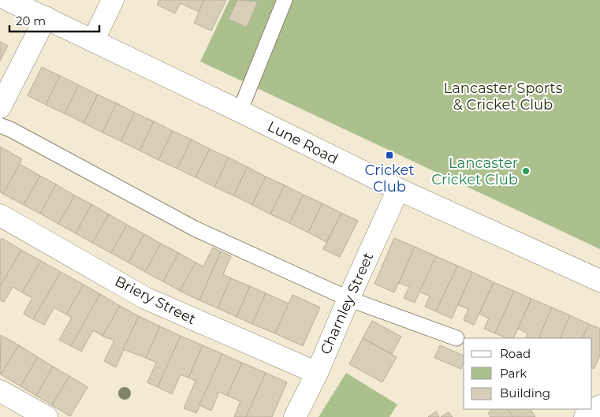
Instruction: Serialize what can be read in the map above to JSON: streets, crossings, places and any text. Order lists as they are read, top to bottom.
{
  "streets": {
    "street": ["Lune Road", "Briery Street", "Charnley Street"]
  },
  "crossings": [
    ["Lune Road", "Charnley Street"],
    ["Briery Street", "Charnley Street"]
  ],
  "parks": ["Lancaster Sports & Cricket Club"],
  "places": {
    "transit": ["Cricket Club"],
    "other": ["Lancaster Cricket Club"]
  },
  "legend": ["Road", "Park", "Building"],
  "scale_bar": "20 m"
}
